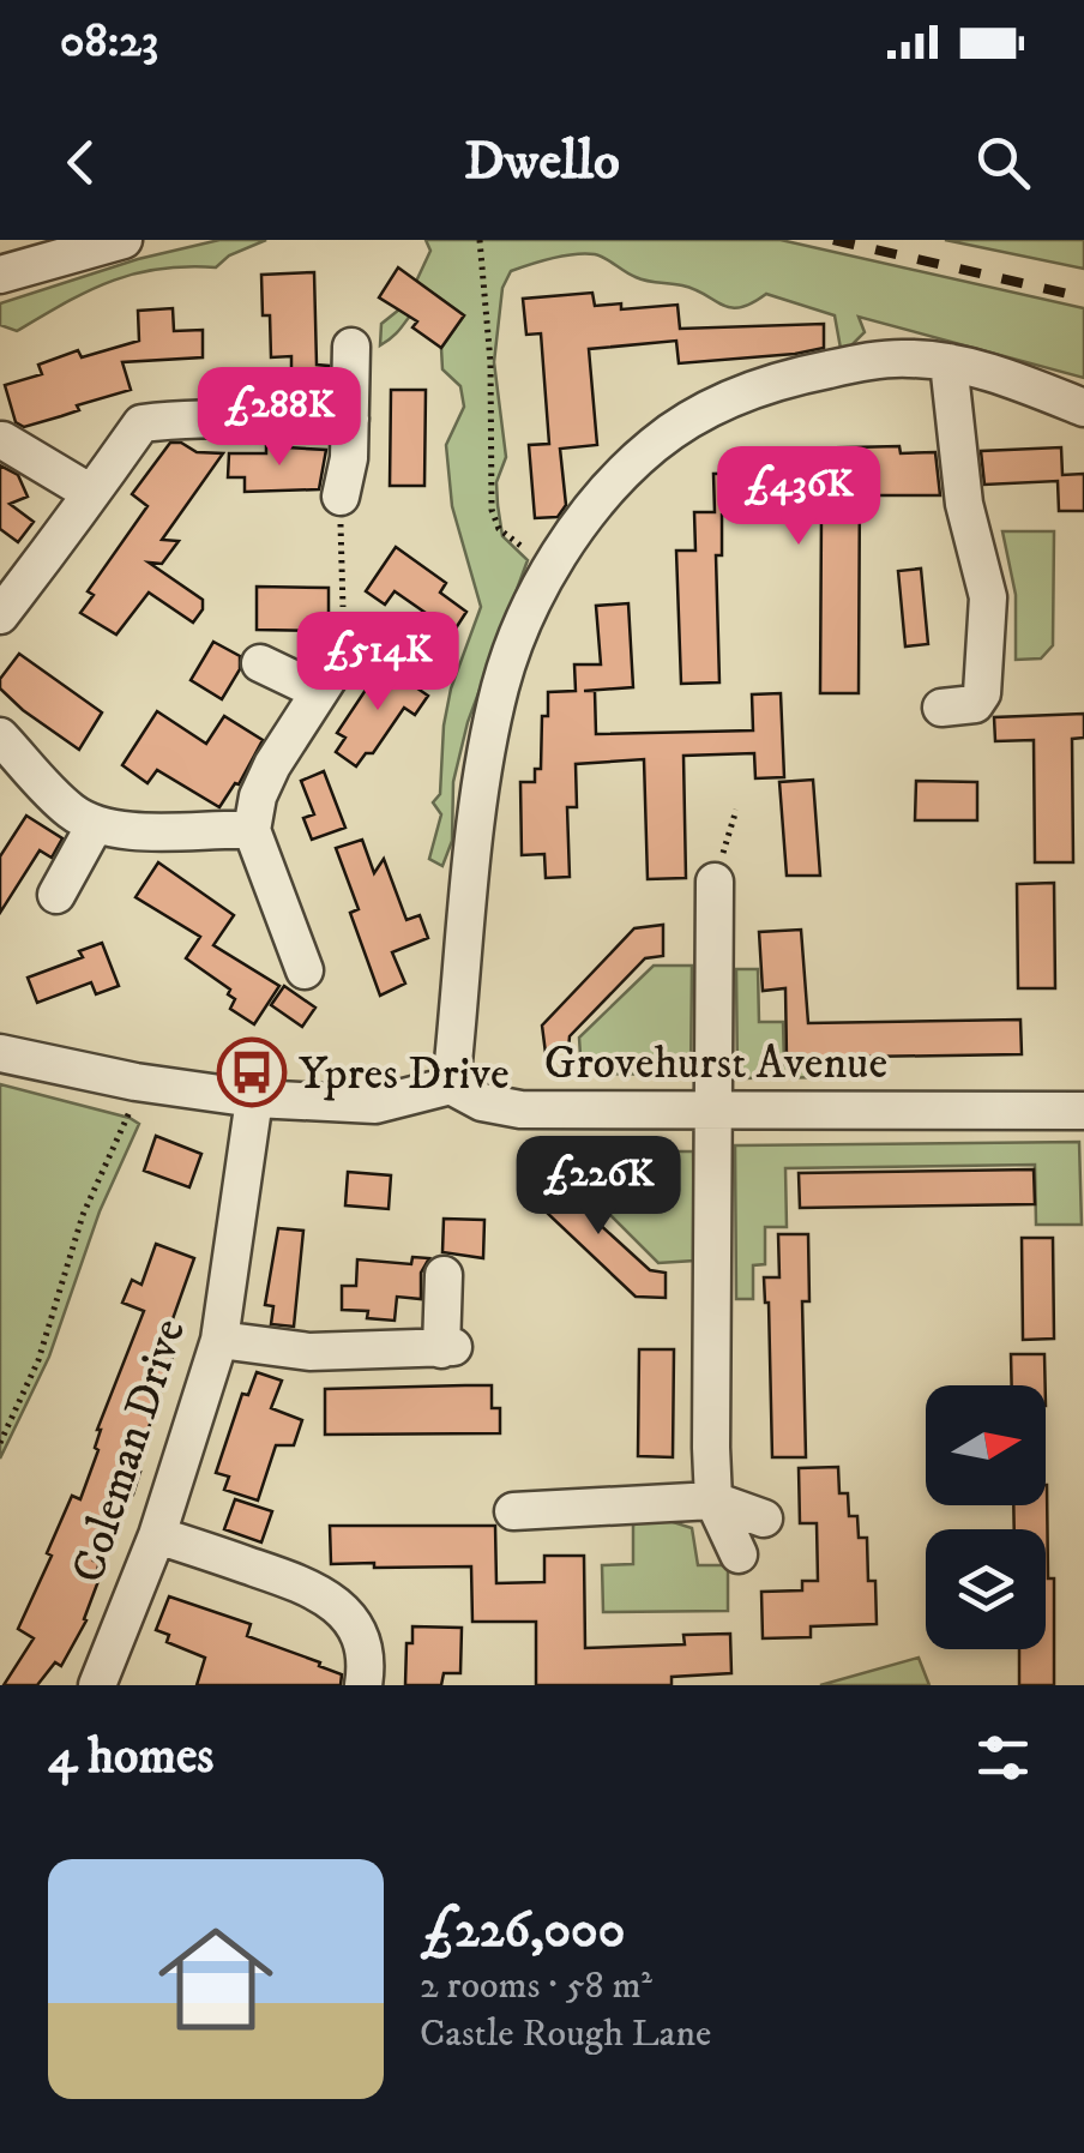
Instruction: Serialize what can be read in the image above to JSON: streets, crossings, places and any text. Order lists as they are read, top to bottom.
{
  "streets": {
    "street": ["Grovehurst Avenue", "Coleman Drive"]
  },
  "places": {
    "bus stop": ["Ypres Drive"]
  },
  "north": "right",
  "page": {
    "status": "08:23",
    "header": "Dwello",
    "price": [
      "£288K",
      "£436K",
      "£514K",
      "£226K"
    ],
    "heading": "4 homes",
    "list": [
      {
        "name": "£226,000",
        "note": "2 rooms · 58 m² · Castle Rough Lane"
      }
    ]
  }
}
